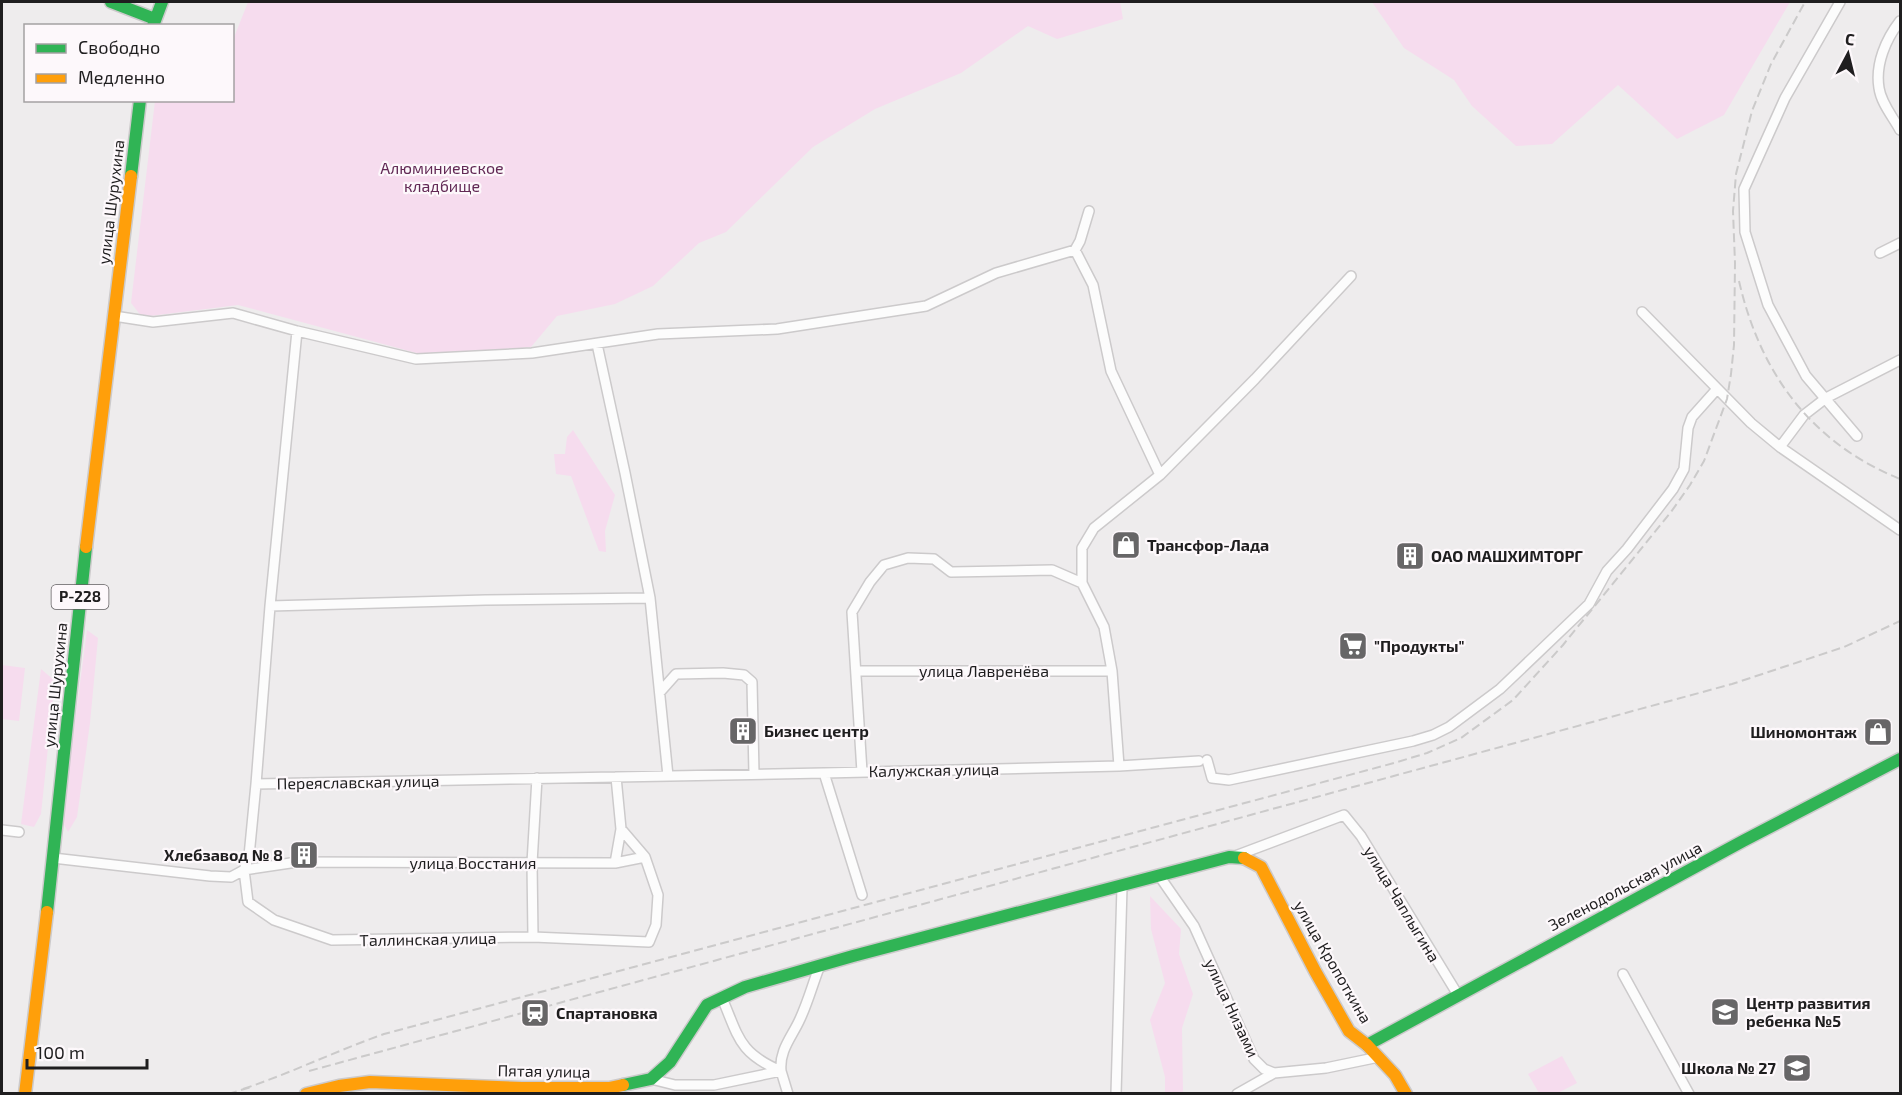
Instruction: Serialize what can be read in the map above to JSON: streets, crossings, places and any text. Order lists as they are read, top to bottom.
{
  "streets": {
    "main road": [
      "улица Шурухина",
      "Р-228",
      "Зеленодольская улица",
      "улица Кропоткина",
      "Пятая улица"
    ],
    "street": [
      "улица Лавренёва",
      "Калужская улица",
      "Переяславская улица",
      "улица Восстания",
      "улица Чаплыгина",
      "Таллинская улица",
      "улица Низами"
    ]
  },
  "crossings": [
    ["Калужская улица", "Переяславская улица"],
    ["Переяславская улица", "улица Восстания"],
    ["Переяславская улица", "Таллинская улица"],
    ["улица Восстания", "Таллинская улица"],
    ["Зеленодольская улица", "улица Чаплыгина"],
    ["Зеленодольская улица", "улица Кропоткина"],
    ["улица Чаплыгина", "улица Кропоткина"],
    ["улица Кропоткина", "улица Низами"]
  ],
  "parks": ["Алюминиевское кладбище"],
  "places": {
    "shop": ["Трансфор-Лада", "Шиномонтаж"],
    "building": ["ОАО МАШХИМТОРГ", "Бизнес центр", "Хлебзавод № 8"],
    "supermarket": ["\"Продукты\""],
    "school or university": ["Центр развития ребенка №5", "Школа № 27"],
    "station": ["Спартановка"]
  },
  "legend": ["Свободно", "Медленно"],
  "scale_bar": "100 m",
  "north": "top"
}
